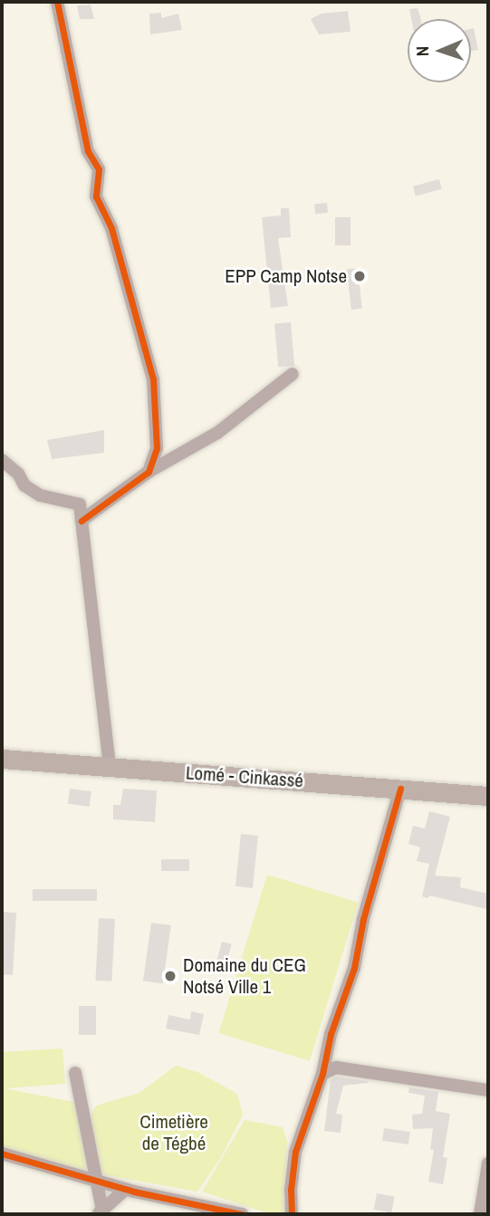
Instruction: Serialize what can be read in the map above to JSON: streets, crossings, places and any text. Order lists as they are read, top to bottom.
{
  "streets": {
    "highway": ["Lomé - Cinkassé"]
  },
  "parks": ["Cimetière de Tégbé"],
  "places": ["EPP Camp Notse", "Domaine du CEG Notsé Ville 1"],
  "north": "left"
}
